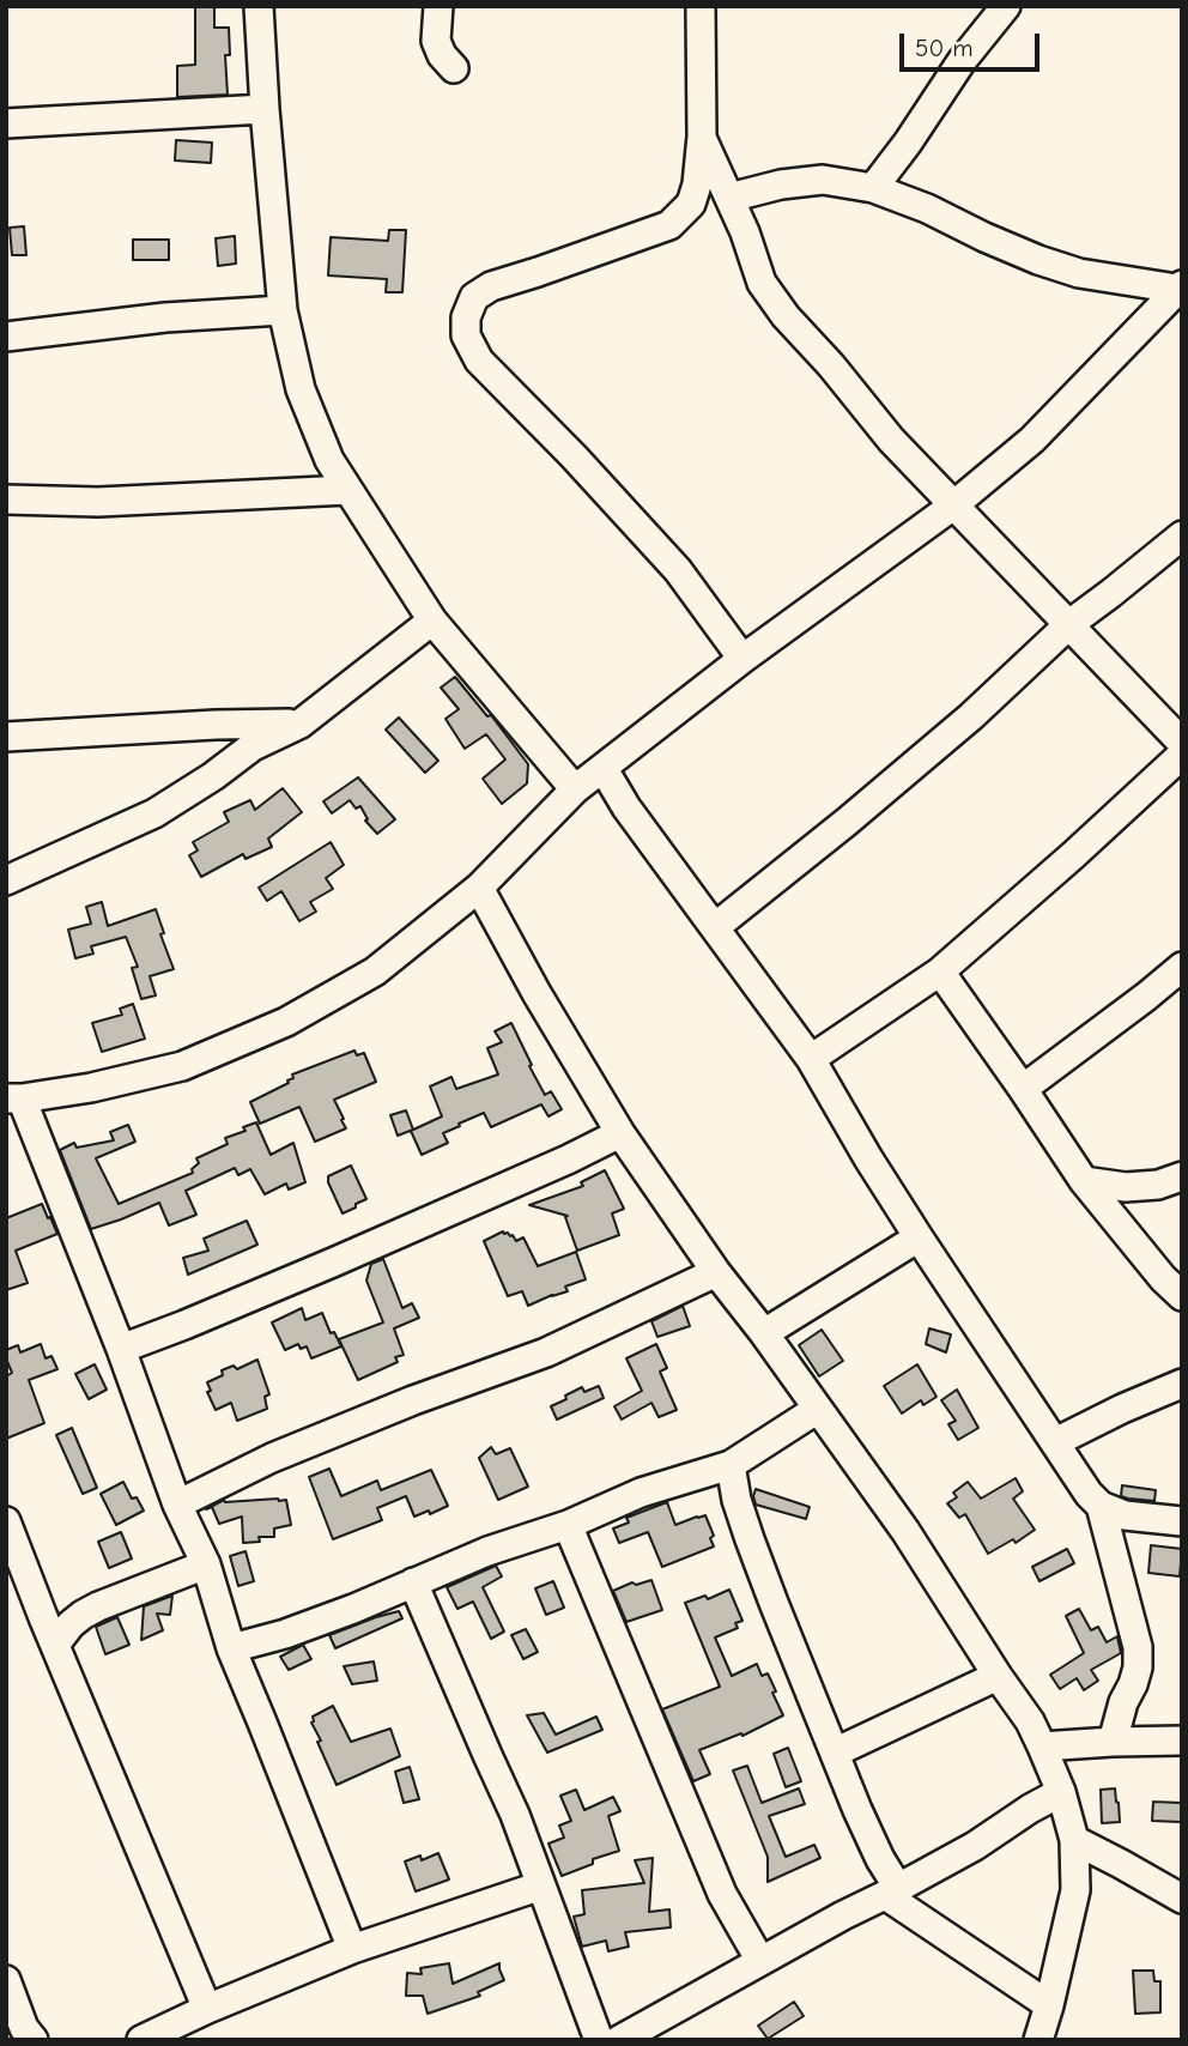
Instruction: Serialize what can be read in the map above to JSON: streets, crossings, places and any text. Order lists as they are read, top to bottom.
{
  "scale_bar": "50 m"
}
